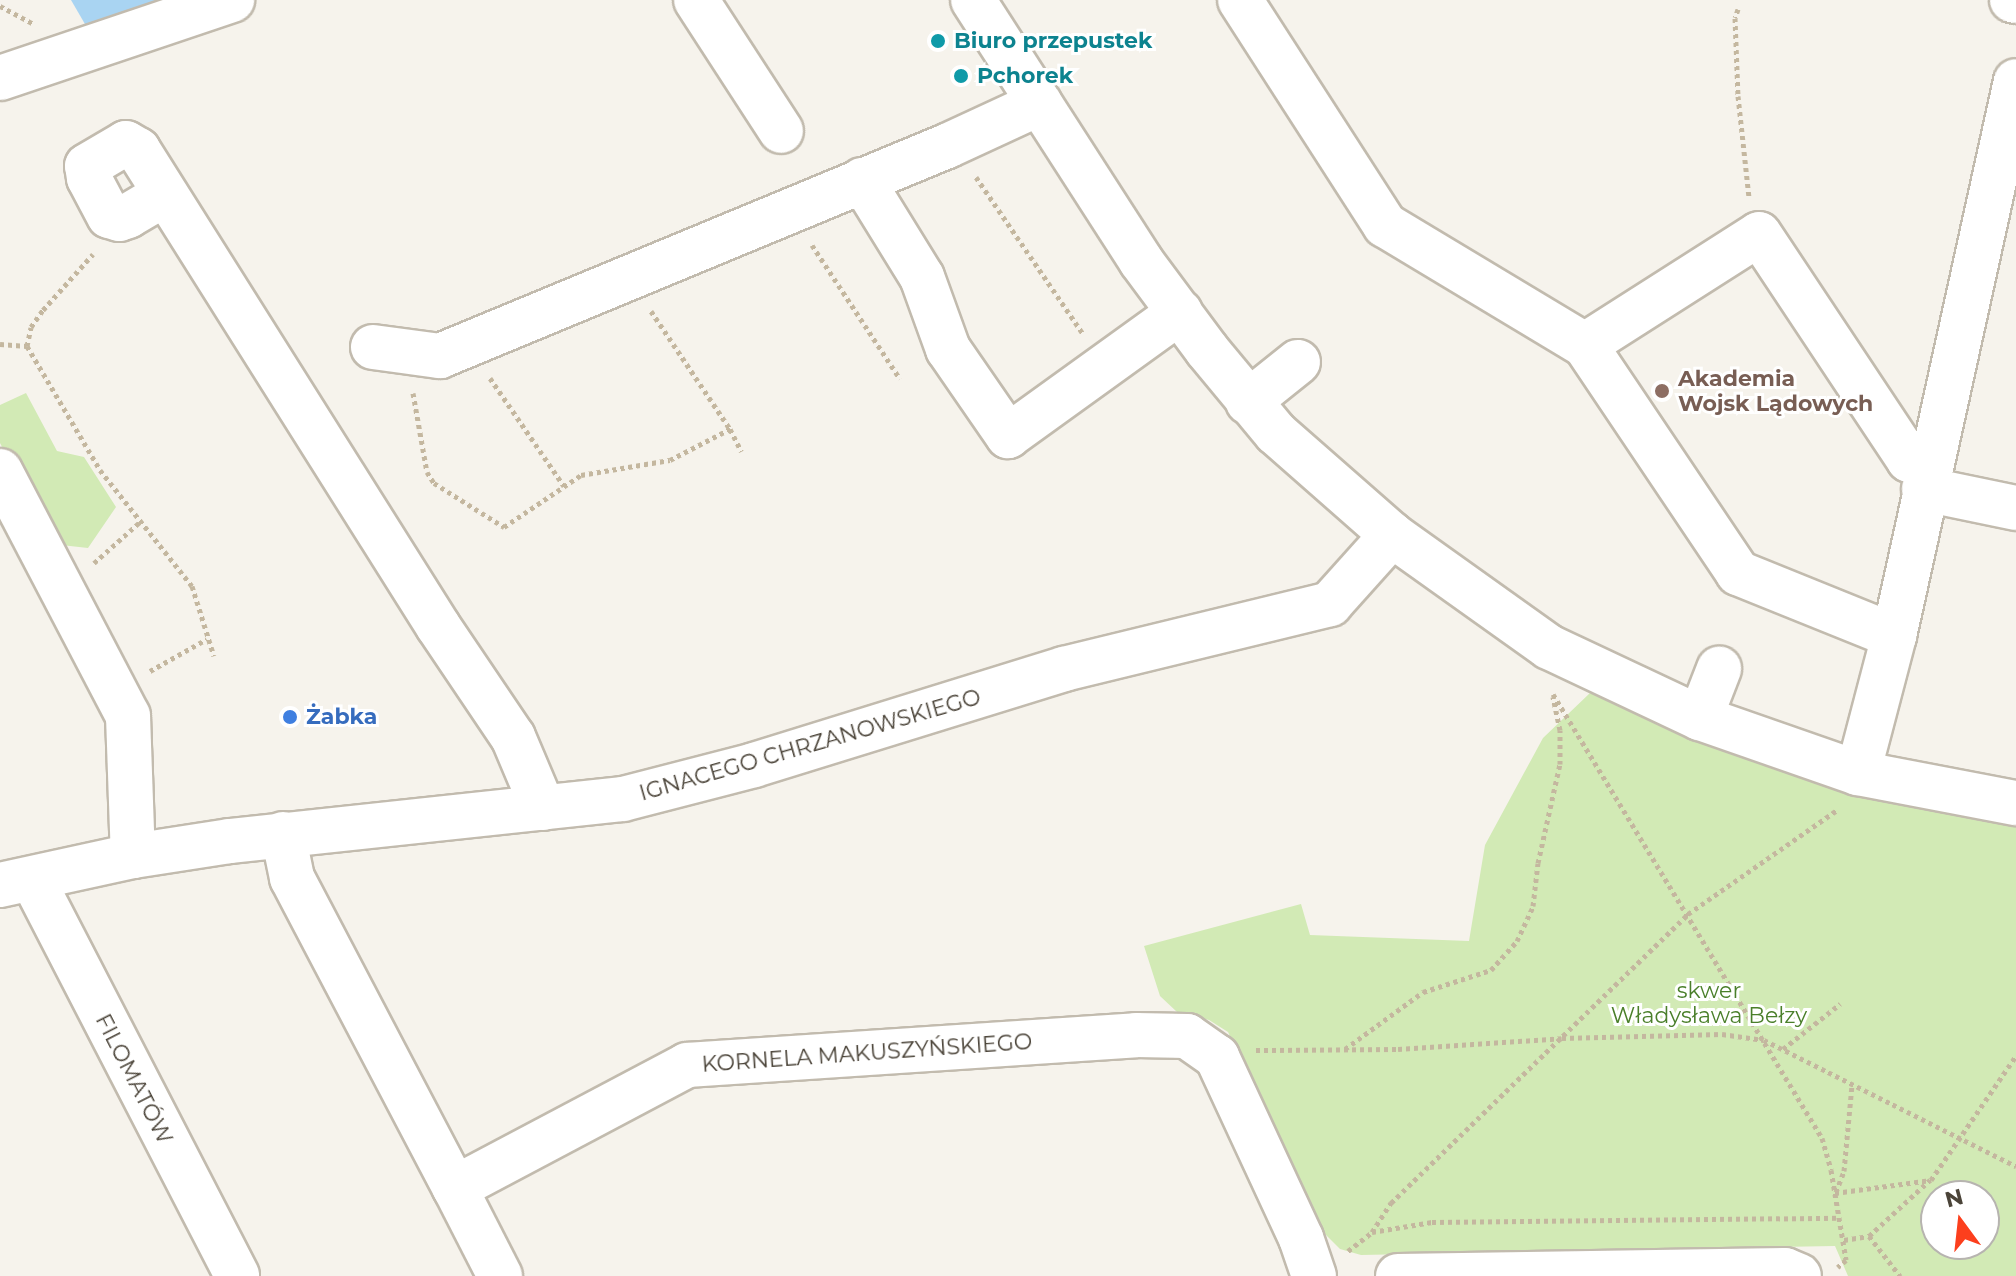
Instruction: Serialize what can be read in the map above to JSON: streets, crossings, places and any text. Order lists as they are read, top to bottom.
{
  "streets": {
    "street": ["IGNACEGO CHRZANOWSKIEGO", "KORNELA MAKUSZYŃSKIEGO", "FILOMATÓW"]
  },
  "crossings": [
    ["IGNACEGO CHRZANOWSKIEGO", "FILOMATÓW"]
  ],
  "parks": ["skwer Władysława Bełzy"],
  "places": [
    "Biuro przepustek",
    "Pchorek",
    "Akademia Wojsk Lądowych",
    "Żabka"
  ],
  "north": "top"
}
